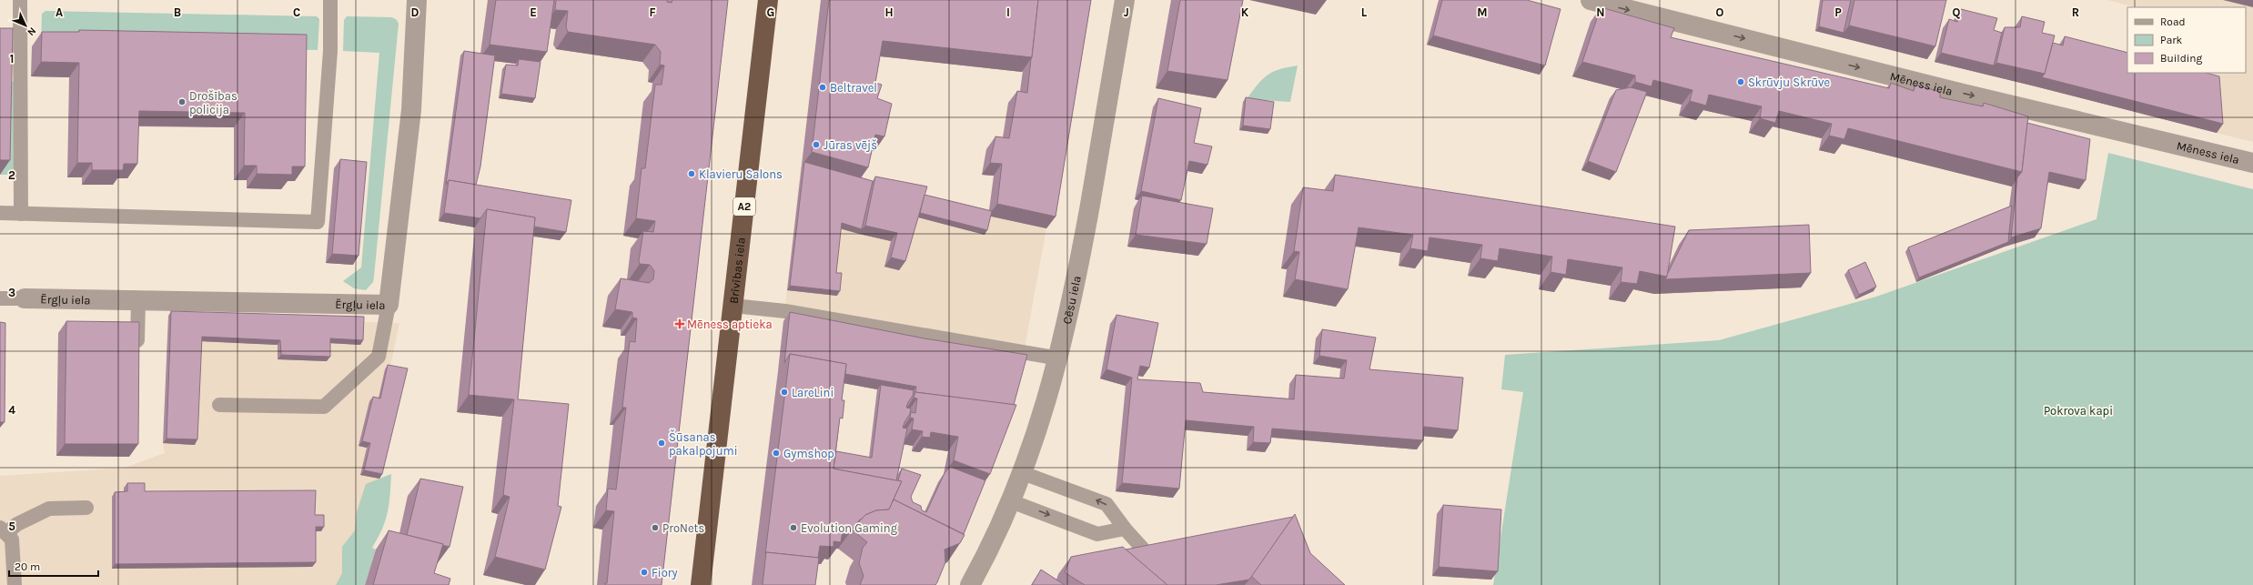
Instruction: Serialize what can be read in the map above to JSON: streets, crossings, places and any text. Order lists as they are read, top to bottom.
{
  "streets": {
    "highway": ["A2", "Brīvības iela"],
    "street": ["Mēness iela", "Ērgļu iela", "Cēsu iela"]
  },
  "one_way": ["Mēness iela"],
  "parks": ["Pokrova kapi"],
  "places": {
    "other": [
      "Skrūvju Skrūve",
      "Beltravel",
      "Drošības policija",
      "Jūras vējš",
      "Klavieru Salons",
      "LareLini",
      "Šūsanas pakalpojumi",
      "Gymshop",
      "ProNets",
      "Evolution Gaming",
      "Fiory"
    ],
    "health": ["Mēness aptieka"]
  },
  "legend": ["Road", "Park", "Building"],
  "scale_bar": "20 m",
  "north": "bottom right",
  "grid": {
    "columns": [
      "A",
      "B",
      "C",
      "D",
      "E",
      "F",
      "G",
      "H",
      "I",
      "J",
      "K",
      "L",
      "M",
      "N",
      "O",
      "P",
      "Q",
      "R"
    ],
    "rows": [
      "1",
      "2",
      "3",
      "4",
      "5"
    ]
  }
}
